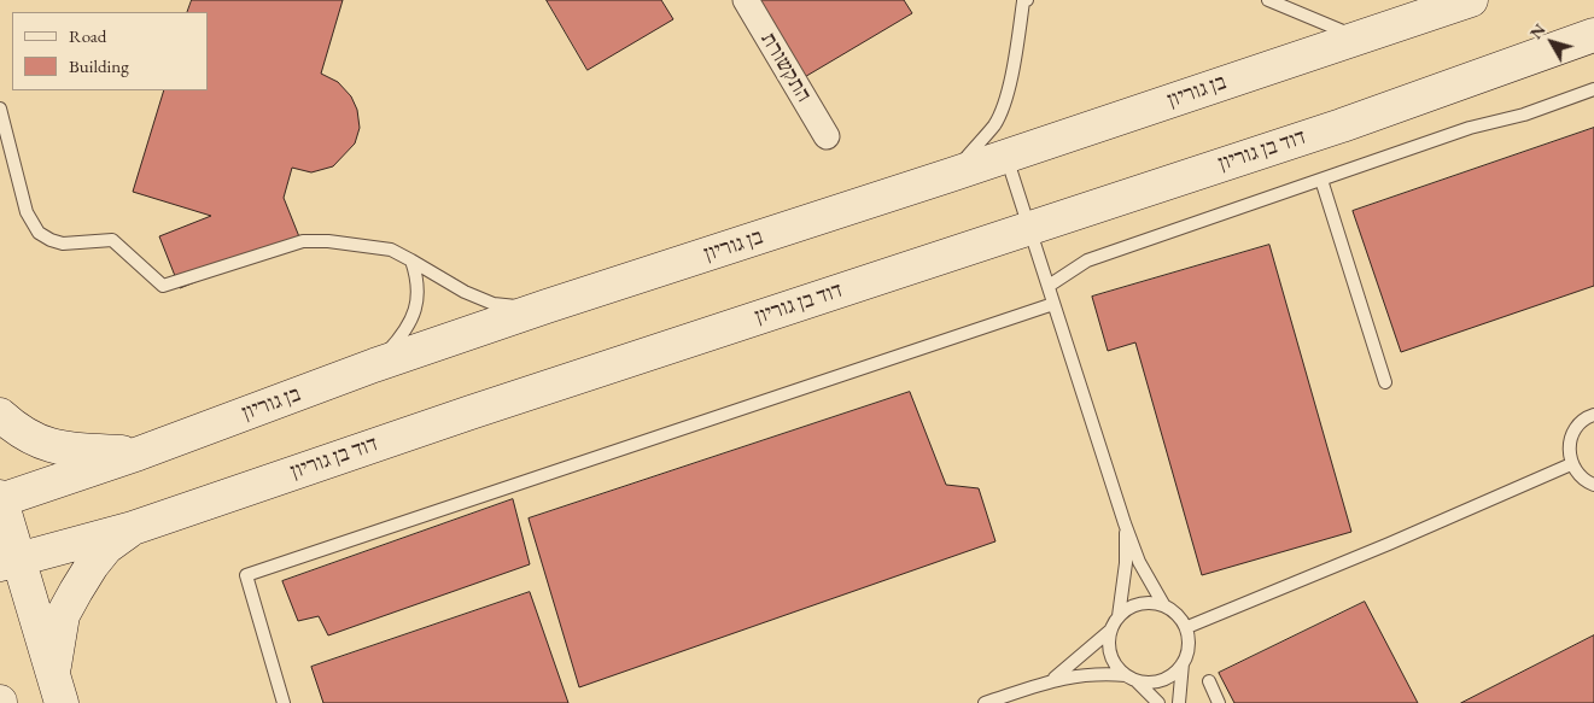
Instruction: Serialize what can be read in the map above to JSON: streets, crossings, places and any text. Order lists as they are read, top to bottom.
{
  "streets": {
    "main road": ["בן גוריון", "דוד בן גוריון"],
    "street": ["התקשורת"]
  },
  "legend": ["Road", "Building"],
  "north": "top left"
}
